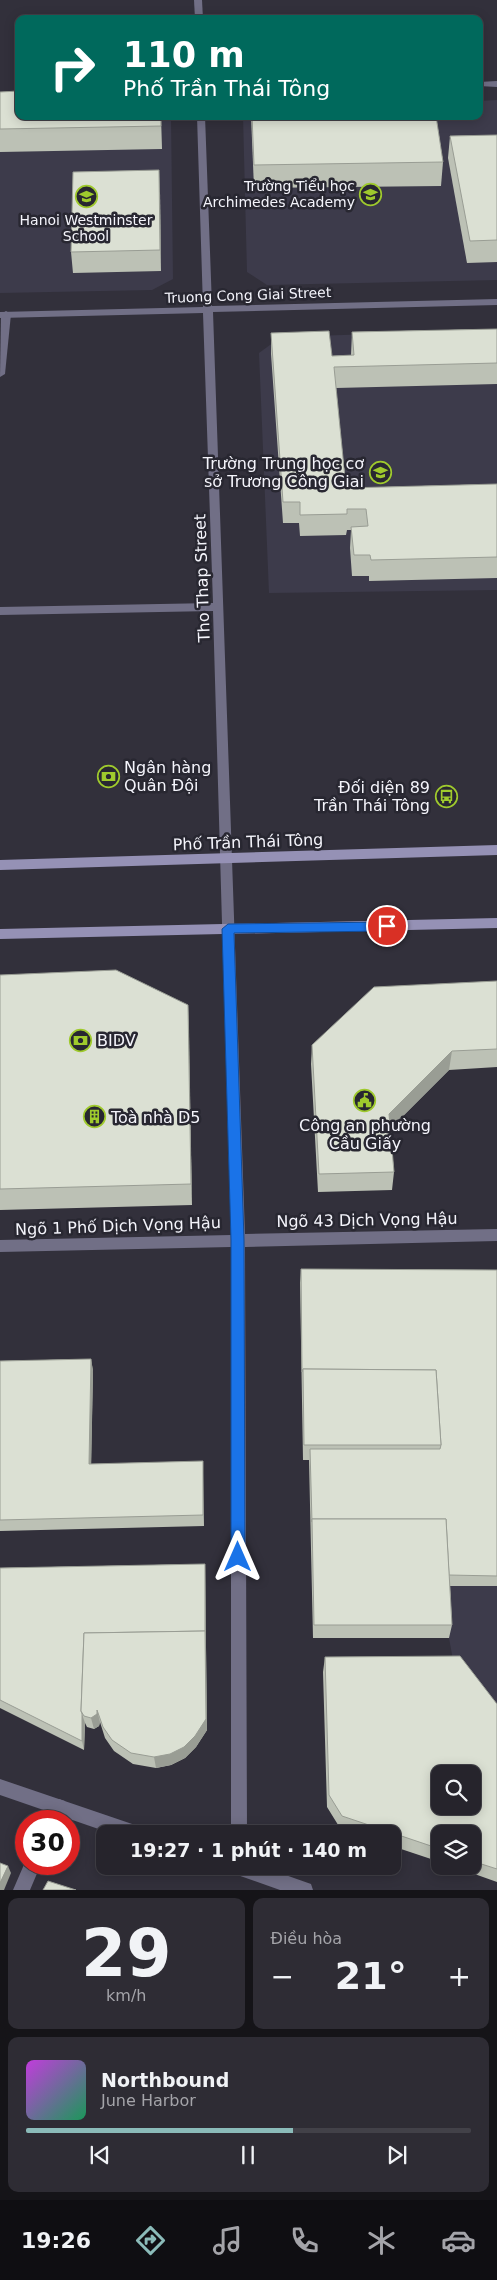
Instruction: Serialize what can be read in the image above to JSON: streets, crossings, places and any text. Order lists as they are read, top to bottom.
{
  "streets": {
    "main road": ["Phố Trần Thái Tông"],
    "street": [
      "Truong Cong Giai Street",
      "Tho Thap Street",
      "Ngõ 43 Dịch Vọng Hậu",
      "Ngõ 1 Phố Dịch Vọng Hậu"
    ]
  },
  "crossings": [
    ["Truong Cong Giai Street", "Tho Thap Street"],
    ["Tho Thap Street", "Phố Trần Thái Tông"],
    ["Tho Thap Street", "Ngõ 43 Dịch Vọng Hậu"],
    ["Tho Thap Street", "Ngõ 1 Phố Dịch Vọng Hậu"],
    ["Ngõ 43 Dịch Vọng Hậu", "Ngõ 1 Phố Dịch Vọng Hậu"]
  ],
  "places": {
    "school or university": ["Trường Tiểu học Archimedes Academy", "Hanoi Westminster School", "Trường Trung học cơ sở Trương Công Giai"],
    "bank": ["Ngân hàng Quân Đội", "BIDV"],
    "bus stop": ["Đối diện 89 Trần Thái Tông"],
    "public building": ["Công an phường Cầu Giấy"],
    "building": ["Toà nhà D5"]
  },
  "page": {
    "turn": ["110 m", "Phố Trần Thái Tông"],
    "limit": "30",
    "trip": "19:27 · 1 phút · 140 m",
    "tile": [
      ["29", "km/h"],
      "Điều hòa"
    ],
    "heat": ["−", "21°", "+"],
    "song": ["Northbound", "June Harbor"],
    "tabs": "19:26"
  }
}
